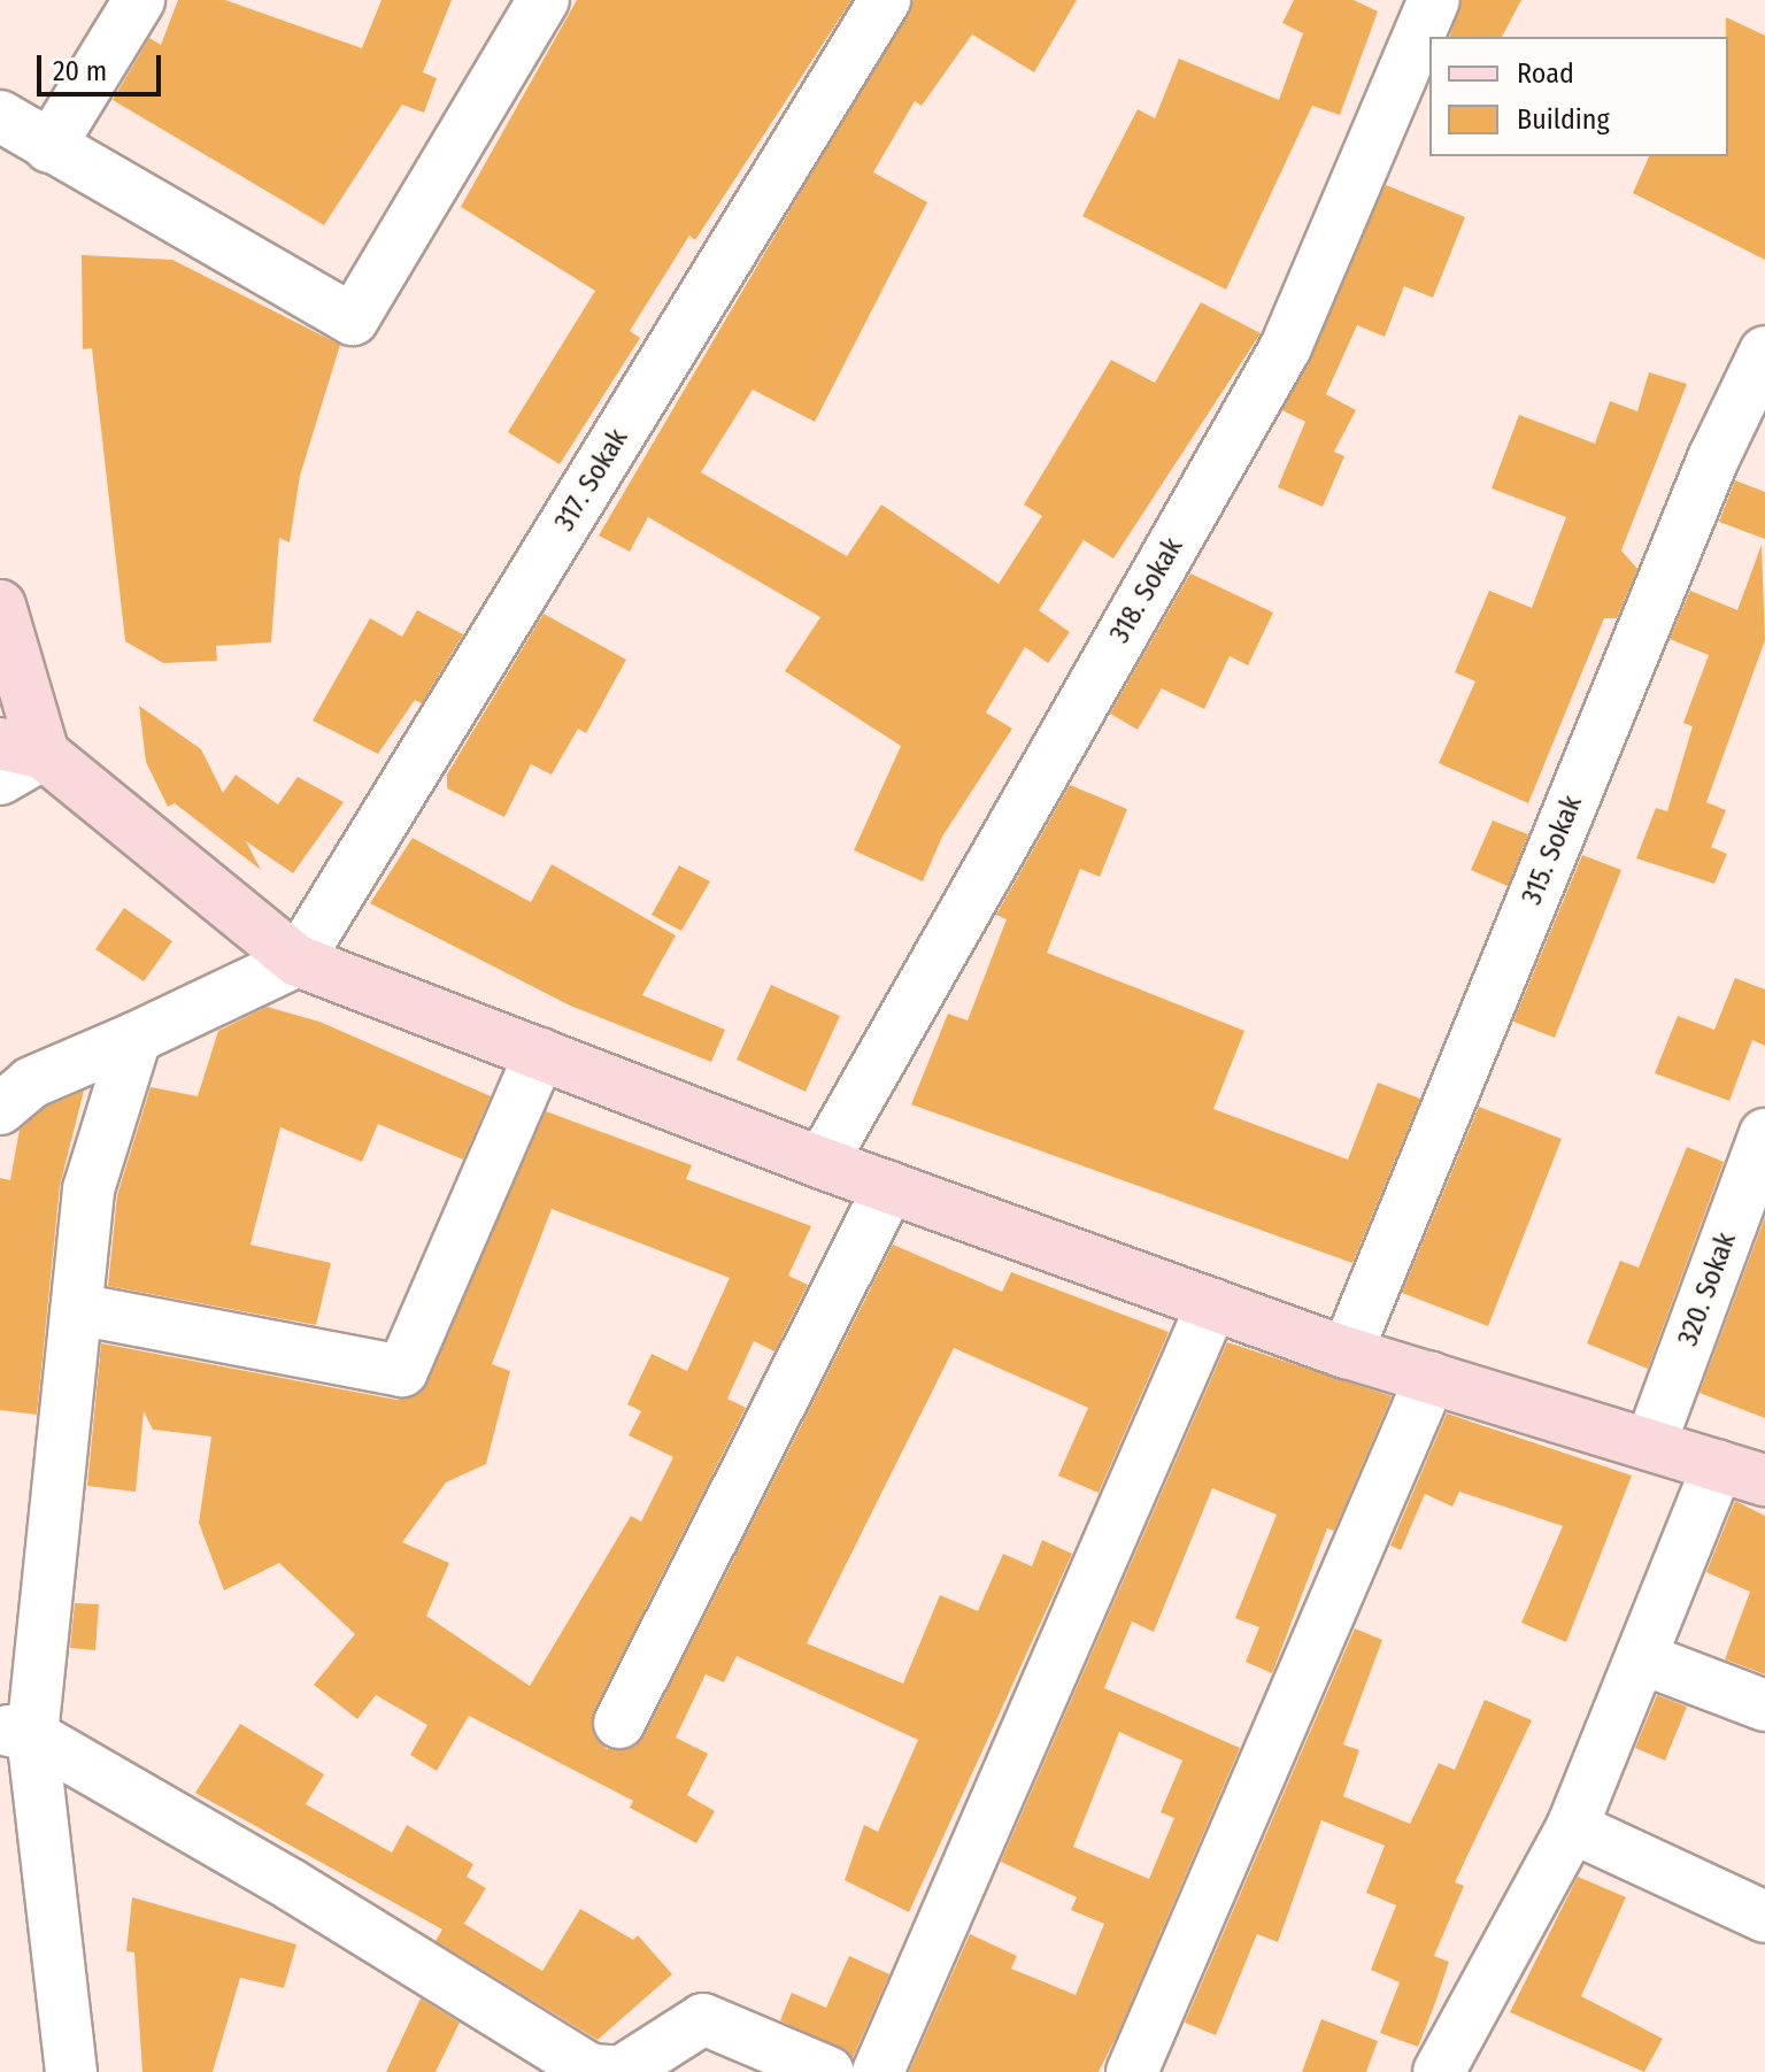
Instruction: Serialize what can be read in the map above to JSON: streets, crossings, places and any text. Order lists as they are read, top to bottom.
{
  "streets": {
    "street": [
      "317. Sokak",
      "318. Sokak",
      "315. Sokak",
      "320. Sokak"
    ]
  },
  "legend": ["Road", "Building"],
  "scale_bar": "20 m"
}
